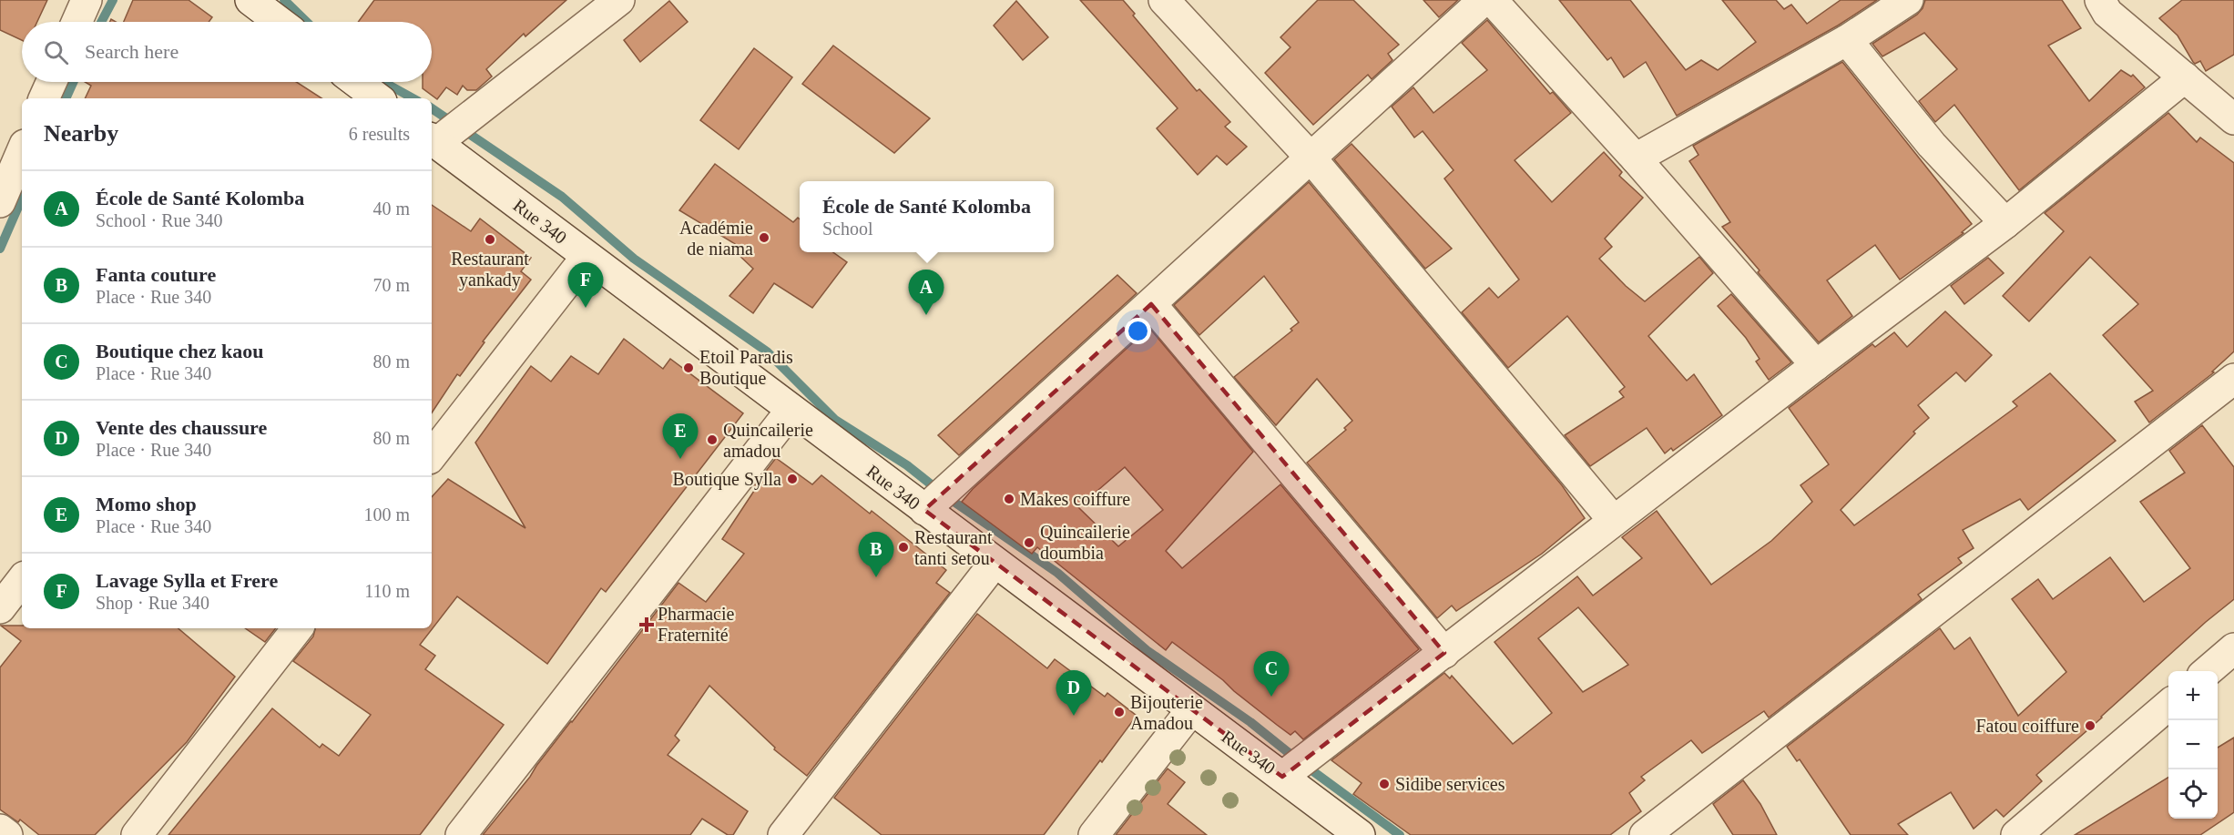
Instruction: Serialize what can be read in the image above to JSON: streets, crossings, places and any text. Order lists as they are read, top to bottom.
{
  "streets": {
    "street": ["Rue 340"]
  },
  "places": {
    "other": [
      "Académie de niama",
      "Restaurant yankady",
      "Etoil Paradis Boutique",
      "Quincailerie amadou",
      "Boutique Sylla",
      "Makes coiffure",
      "Quincailerie doumbia",
      "Restaurant tanti setou",
      "Bijouterie Amadou",
      "Fatou coiffure",
      "Sidibe services"
    ],
    "health": ["Pharmacie Fraternité"]
  },
  "page": {
    "search": "Search here",
    "heading": ["Nearby", "6 results"],
    "list": [
      {
        "mark": "A",
        "name": "École de Santé Kolomba",
        "note": "School · Rue 340",
        "value": "40 m"
      },
      {
        "mark": "B",
        "name": "Fanta couture",
        "note": "Place · Rue 340",
        "value": "70 m"
      },
      {
        "mark": "C",
        "name": "Boutique chez kaou",
        "note": "Place · Rue 340",
        "value": "80 m"
      },
      {
        "mark": "D",
        "name": "Vente des chaussure",
        "note": "Place · Rue 340",
        "value": "80 m"
      },
      {
        "mark": "E",
        "name": "Momo shop",
        "note": "Place · Rue 340",
        "value": "100 m"
      },
      {
        "mark": "F",
        "name": "Lavage Sylla et Frere",
        "note": "Shop · Rue 340",
        "value": "110 m"
      }
    ],
    "popup": ["École de Santé Kolomba", "School"],
    "pins": [
      "F",
      "A",
      "E",
      "B",
      "C",
      "D"
    ],
    "map_buttons": ["+", "−"]
  }
}
